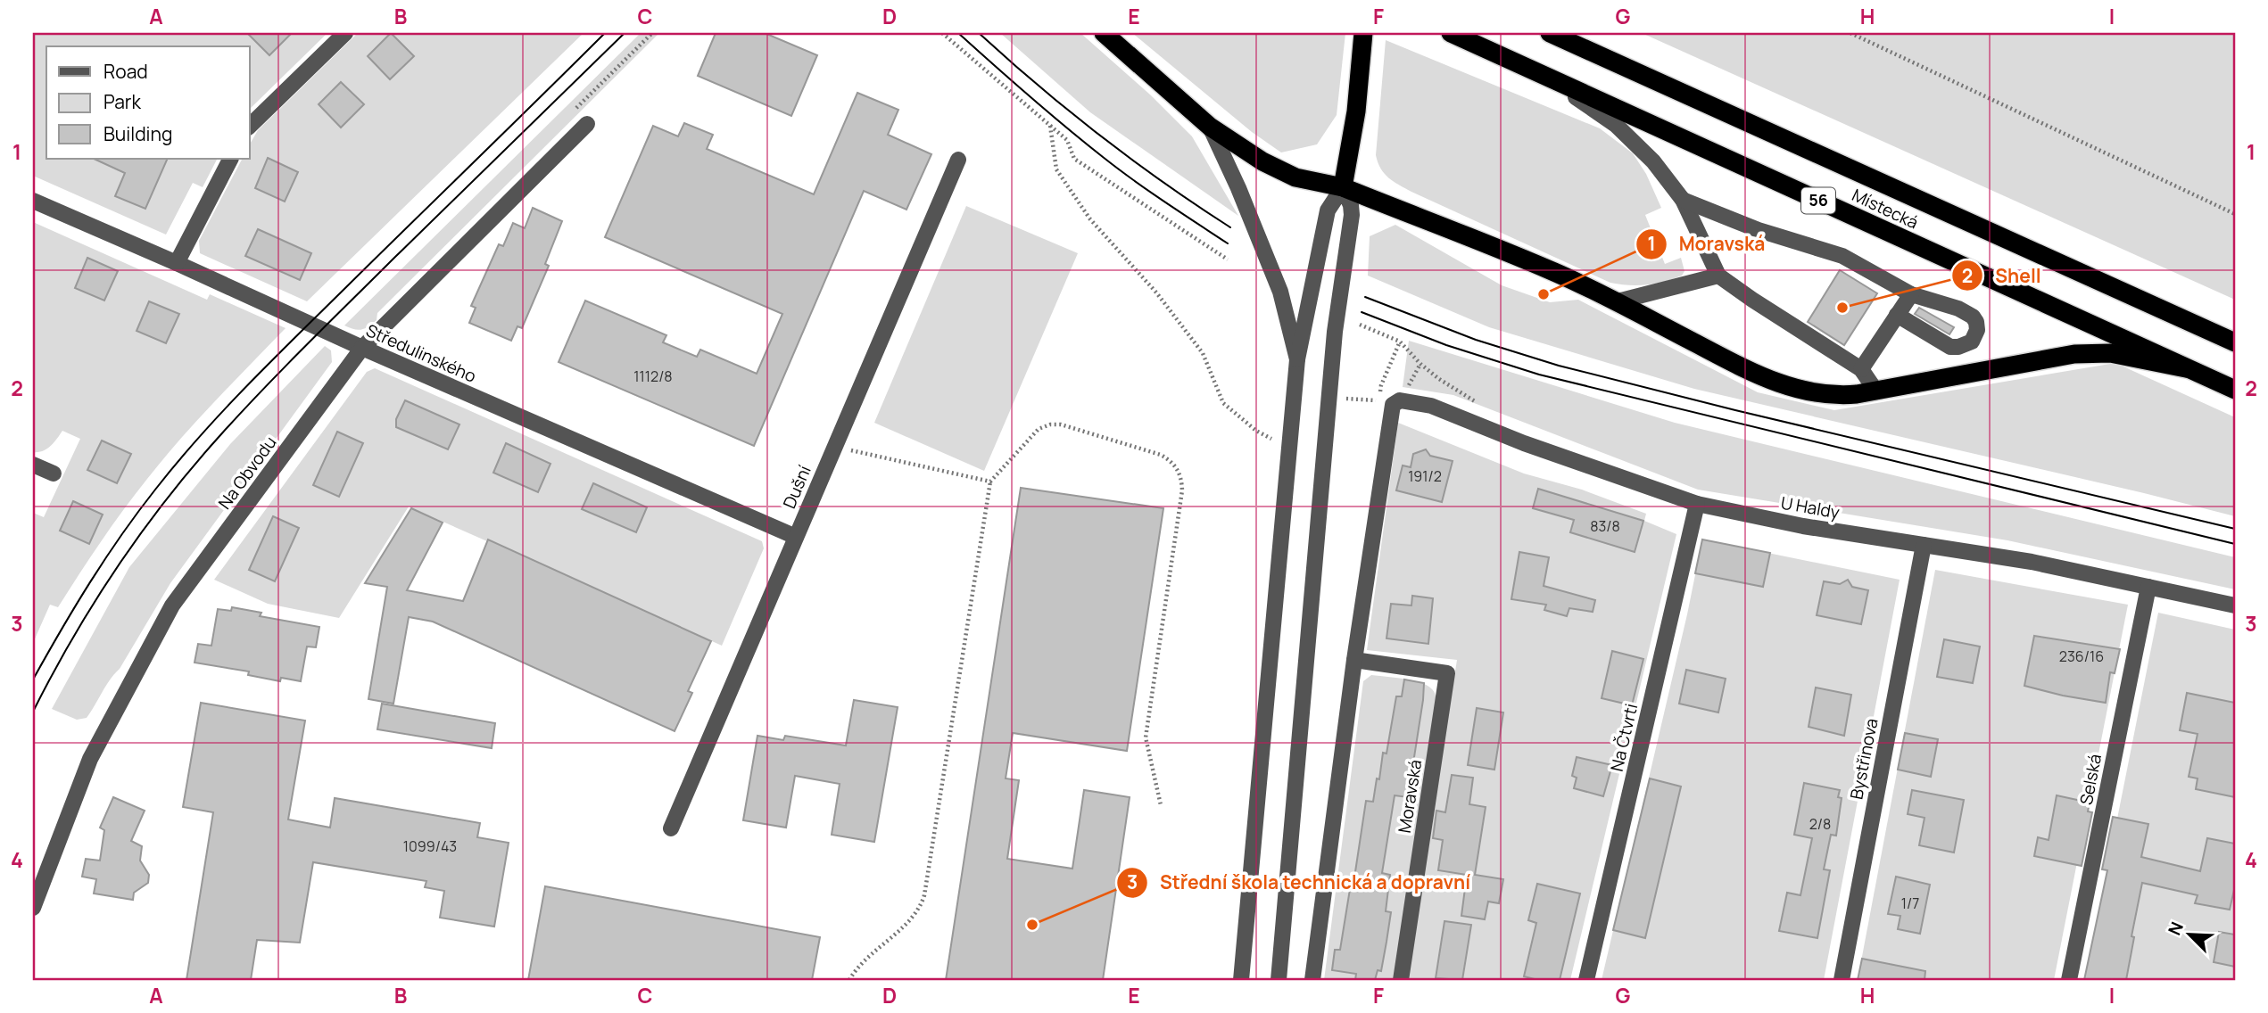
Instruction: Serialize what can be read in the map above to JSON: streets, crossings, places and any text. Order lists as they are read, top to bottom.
{
  "streets": {
    "highway": ["56", "Místecká"],
    "street": [
      "Středulinského",
      "Na Obvodu",
      "Dušní",
      "U Haldy",
      "Na Čtvrti",
      "Bystřinova",
      "Selská",
      "Moravská"
    ]
  },
  "crossings": [
    ["Středulinského", "Na Obvodu"],
    ["Středulinského", "Dušní"],
    ["U Haldy", "Na Čtvrti"],
    ["U Haldy", "Bystřinova"],
    ["U Haldy", "Selská"],
    ["U Haldy", "Moravská"]
  ],
  "places": ["Moravská", "Shell", "Střední škola technická a dopravní"],
  "house_numbers": [
    "1112/8",
    "191/2",
    "83/8",
    "236/16",
    "2/8",
    "1099/43",
    "1/7"
  ],
  "legend": ["Road", "Park", "Building"],
  "north": "top left",
  "grid": {
    "columns": [
      "A",
      "B",
      "C",
      "D",
      "E",
      "F",
      "G",
      "H",
      "I"
    ],
    "rows": [
      "1",
      "2",
      "3",
      "4"
    ]
  }
}
